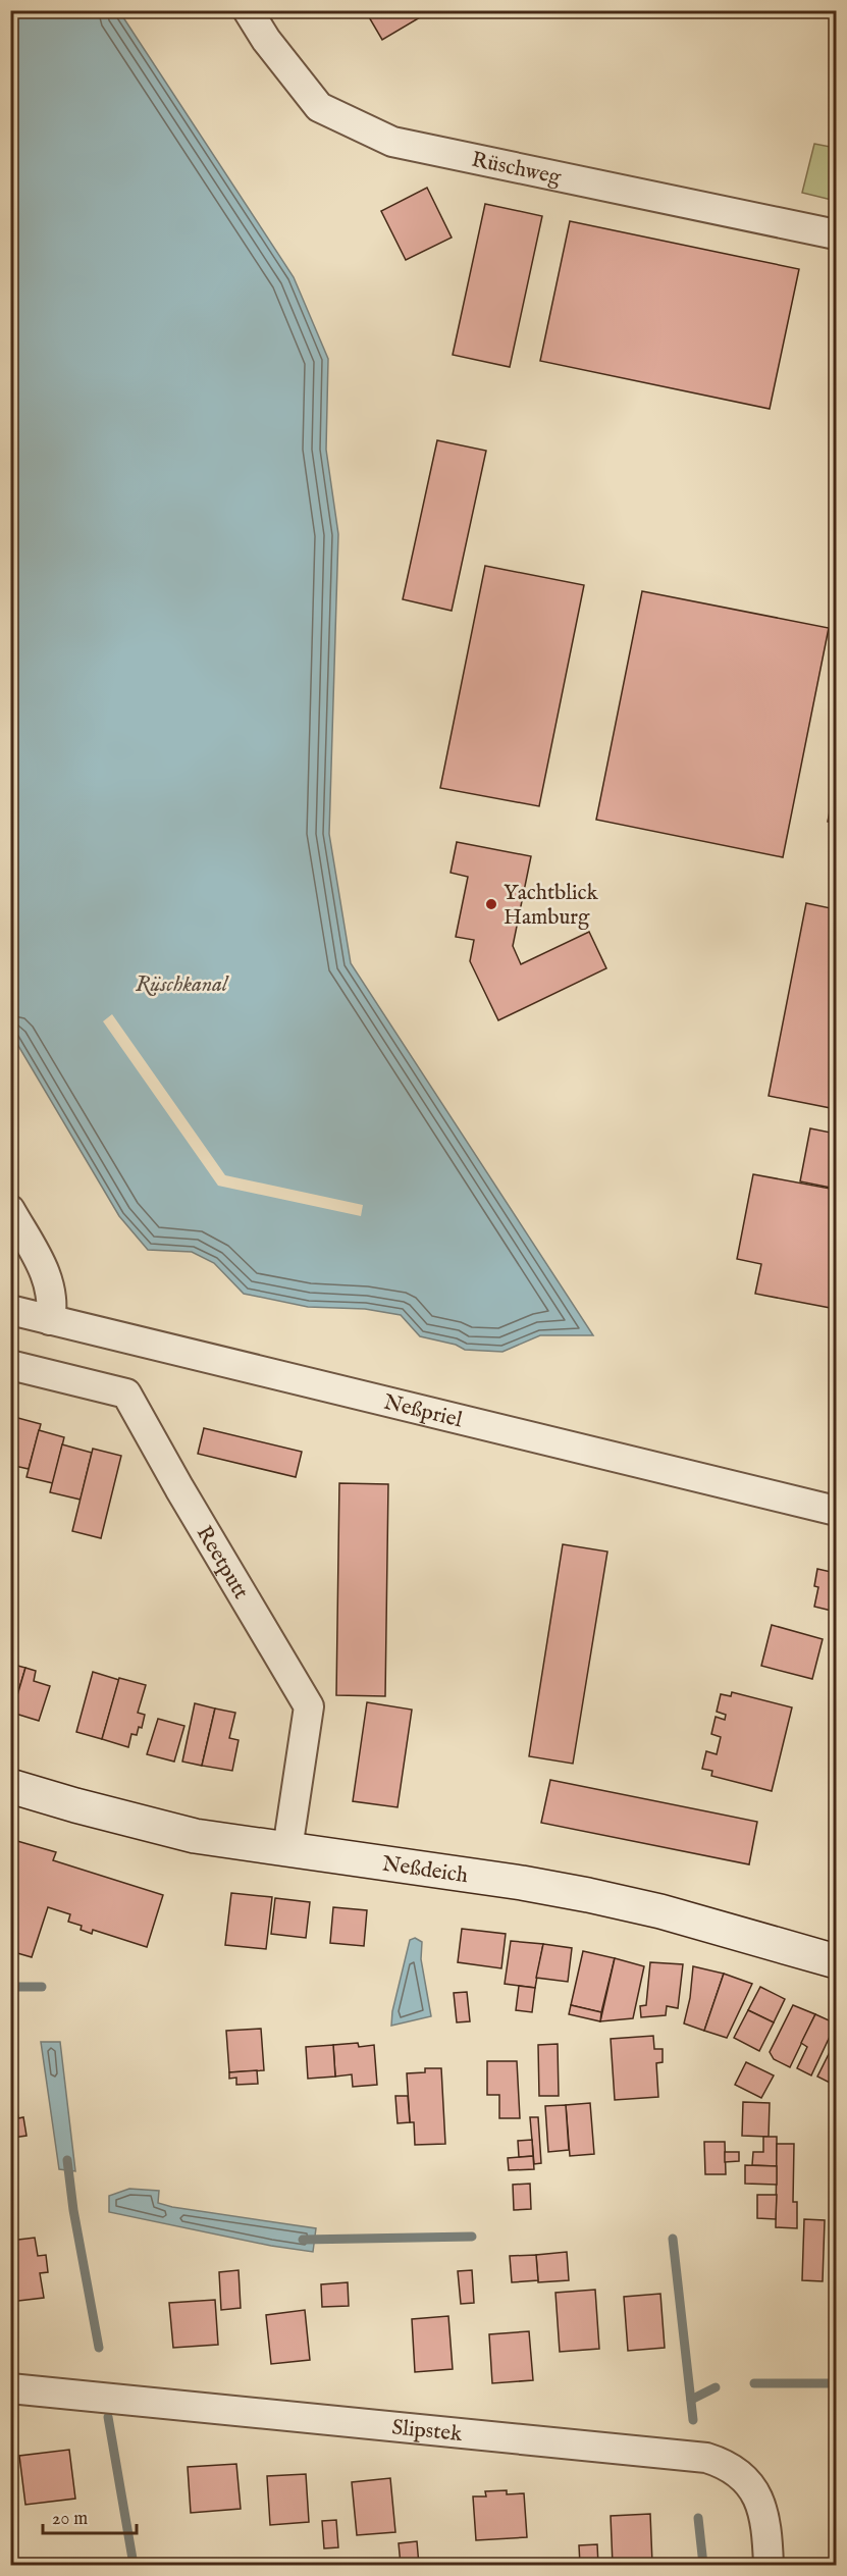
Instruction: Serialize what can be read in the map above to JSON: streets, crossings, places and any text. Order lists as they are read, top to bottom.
{
  "streets": {
    "street": [
      "Rüschweg",
      "Neßpriel",
      "Reetputt",
      "Neßdeich",
      "Slipstek"
    ]
  },
  "crossings": [
    ["Reetputt", "Neßdeich"]
  ],
  "water": ["Rüschkanal"],
  "places": ["Yachtblick Hamburg"],
  "scale_bar": "20 m"
}
